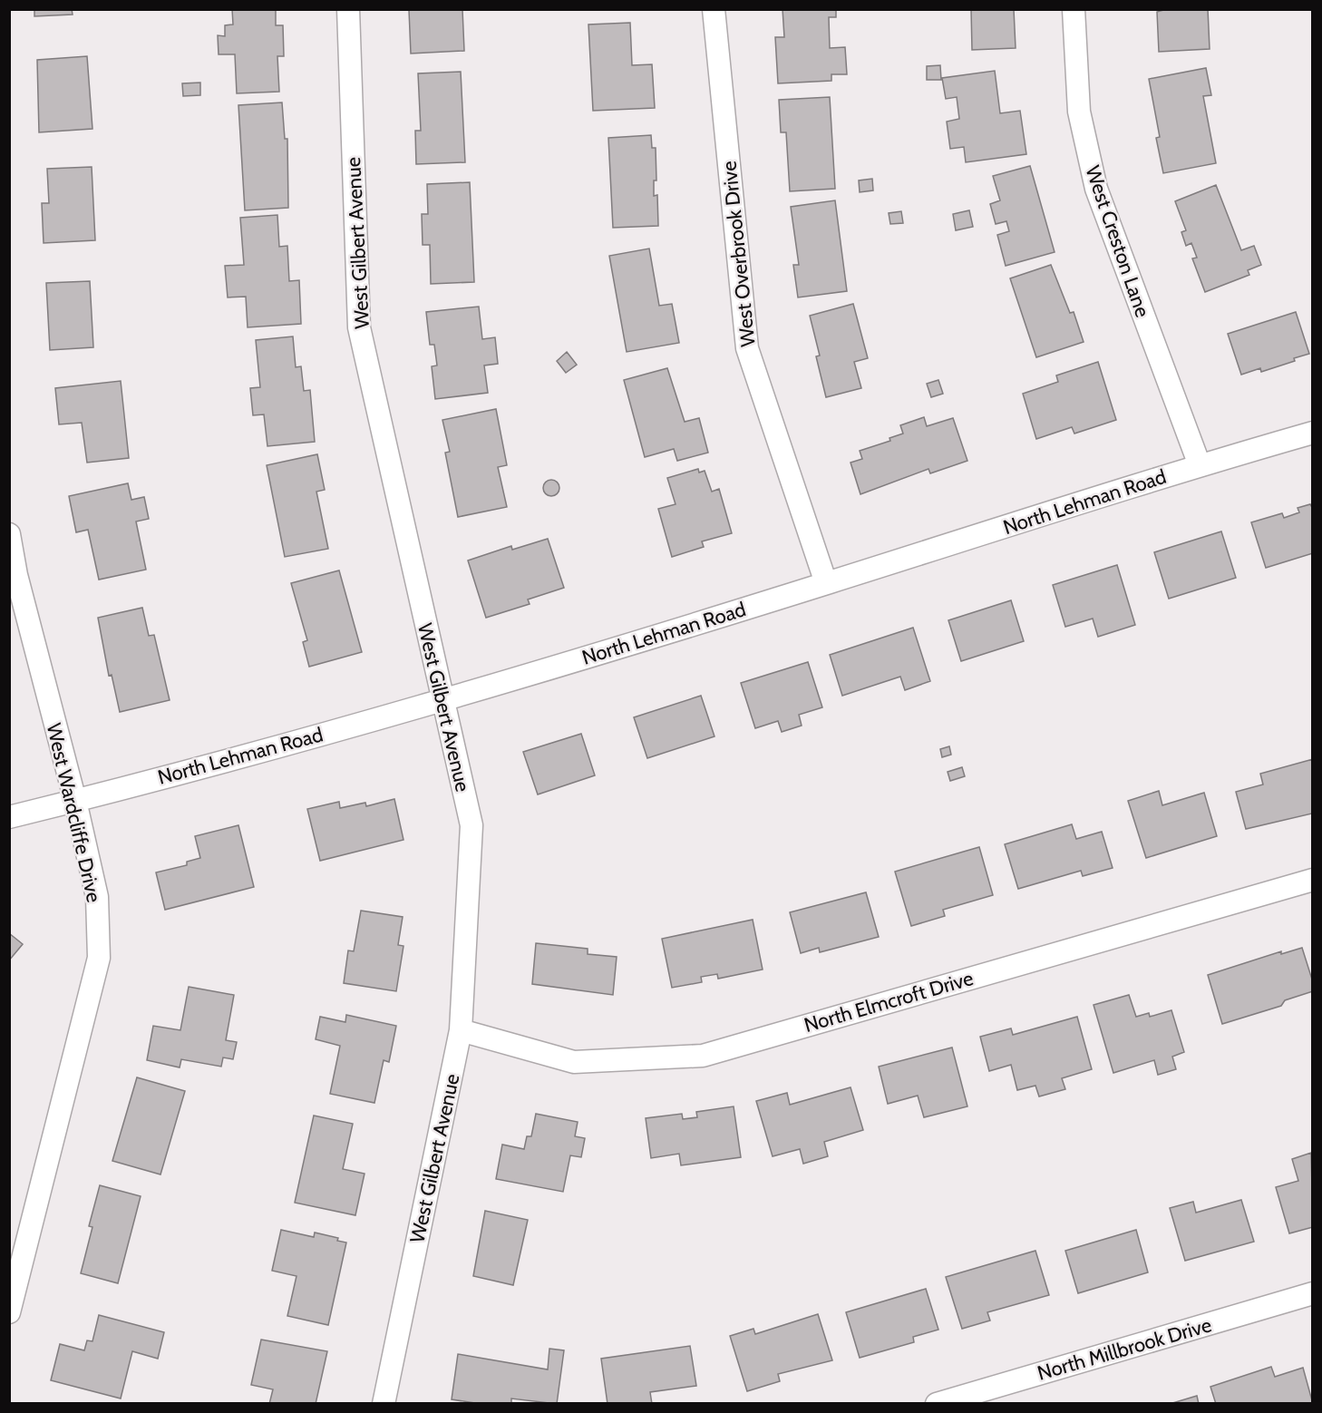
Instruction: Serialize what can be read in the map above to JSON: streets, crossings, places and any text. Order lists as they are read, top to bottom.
{
  "streets": {
    "street": [
      "West Creston Lane",
      "West Gilbert Avenue",
      "West Overbrook Drive",
      "North Lehman Road",
      "West Wardcliffe Drive",
      "North Elmcroft Drive",
      "North Millbrook Drive"
    ]
  },
  "crossings": [
    ["West Creston Lane", "North Lehman Road"],
    ["West Gilbert Avenue", "North Lehman Road"],
    ["West Gilbert Avenue", "North Elmcroft Drive"],
    ["West Overbrook Drive", "North Lehman Road"],
    ["North Lehman Road", "West Wardcliffe Drive"]
  ]
}
